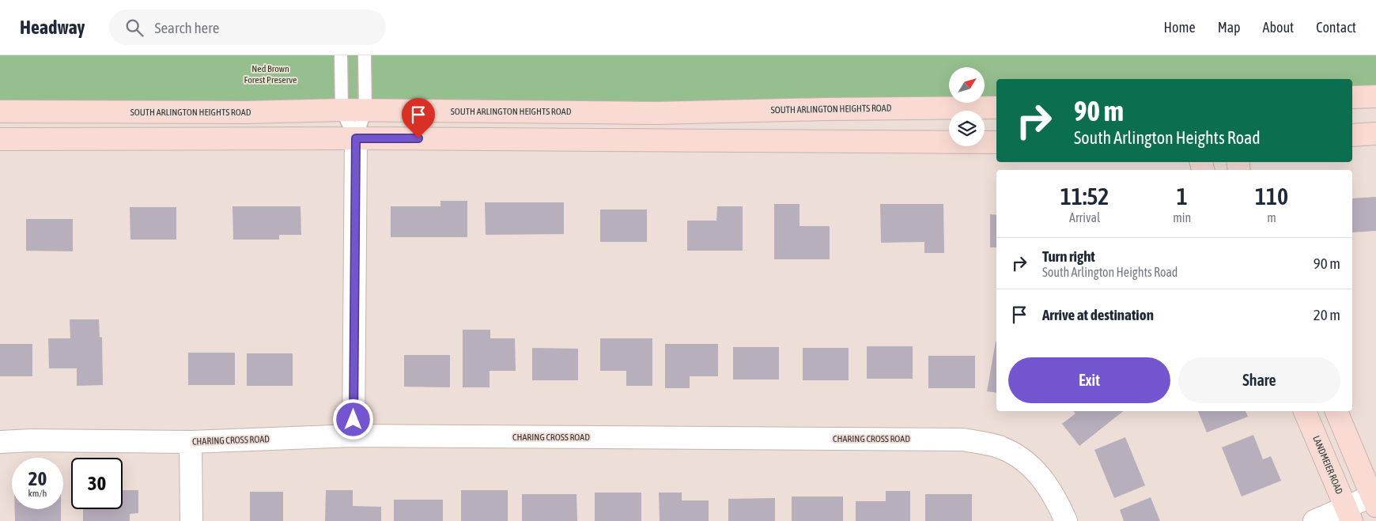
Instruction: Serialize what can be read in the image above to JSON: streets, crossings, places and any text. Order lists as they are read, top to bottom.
{
  "streets": {
    "main road": ["SOUTH ARLINGTON HEIGHTS ROAD", "LANDMEIER ROAD"],
    "street": ["CHARING CROSS ROAD"]
  },
  "parks": ["Ned Brown Forest Preserve"],
  "north": "top right",
  "page": {
    "header": "Headway",
    "search": "Search here",
    "nav": [
      "Home",
      "Map",
      "About",
      "Contact"
    ],
    "turn": ["90 m", "South Arlington Heights Road"],
    "eta": [
      "11:52",
      "Arrival",
      "1",
      "min",
      "110",
      "m"
    ],
    "list": [
      {
        "name": "Turn right",
        "note": "South Arlington Heights Road",
        "value": "90 m"
      },
      {
        "name": "Arrive at destination",
        "value": "20 m"
      }
    ],
    "buttons": ["Exit", "Share"],
    "speed": "20 km/h",
    "limit": "30"
  }
}
